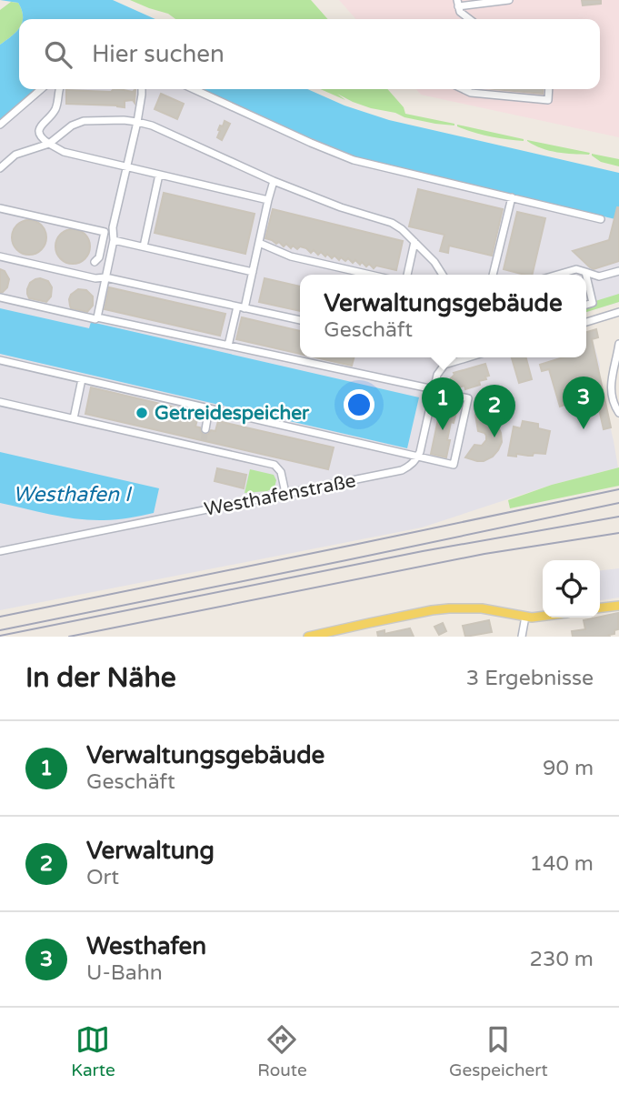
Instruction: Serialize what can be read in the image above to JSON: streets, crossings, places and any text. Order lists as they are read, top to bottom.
{
  "streets": {
    "street": ["Westhafenstraße"]
  },
  "water": ["Westhafen I"],
  "places": ["Getreidespeicher"],
  "page": {
    "search": "Hier suchen",
    "popup": ["Verwaltungsgebäude", "Geschäft"],
    "pins": ["3", "1", "2"],
    "heading": ["In der Nähe", "3 Ergebnisse"],
    "list": [
      {
        "mark": "1",
        "name": "Verwaltungsgebäude",
        "note": "Geschäft",
        "value": "90 m"
      },
      {
        "mark": "2",
        "name": "Verwaltung",
        "note": "Ort",
        "value": "140 m"
      },
      {
        "mark": "3",
        "name": "Westhafen",
        "note": "U-Bahn",
        "value": "230 m"
      }
    ],
    "nav": ["Karte", "Route", "Gespeichert"]
  }
}
